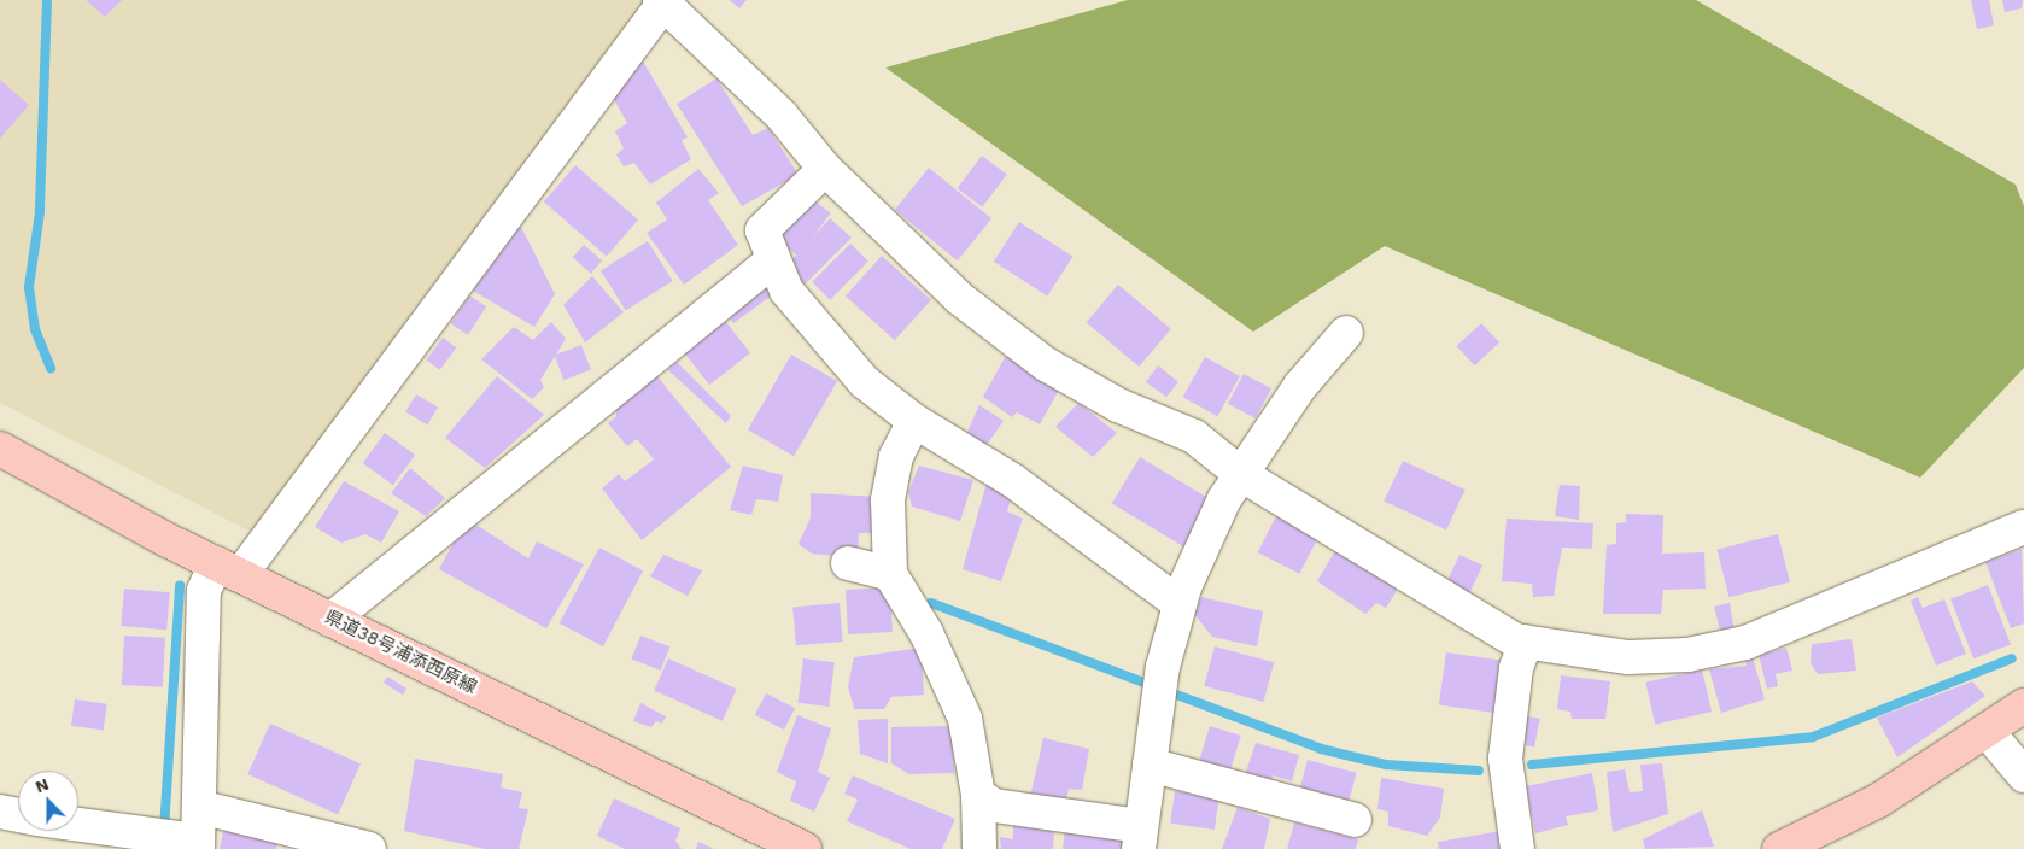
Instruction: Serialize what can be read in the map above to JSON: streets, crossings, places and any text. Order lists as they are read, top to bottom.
{
  "streets": {
    "main road": ["県道38号浦添西原線"]
  },
  "north": "top"
}
